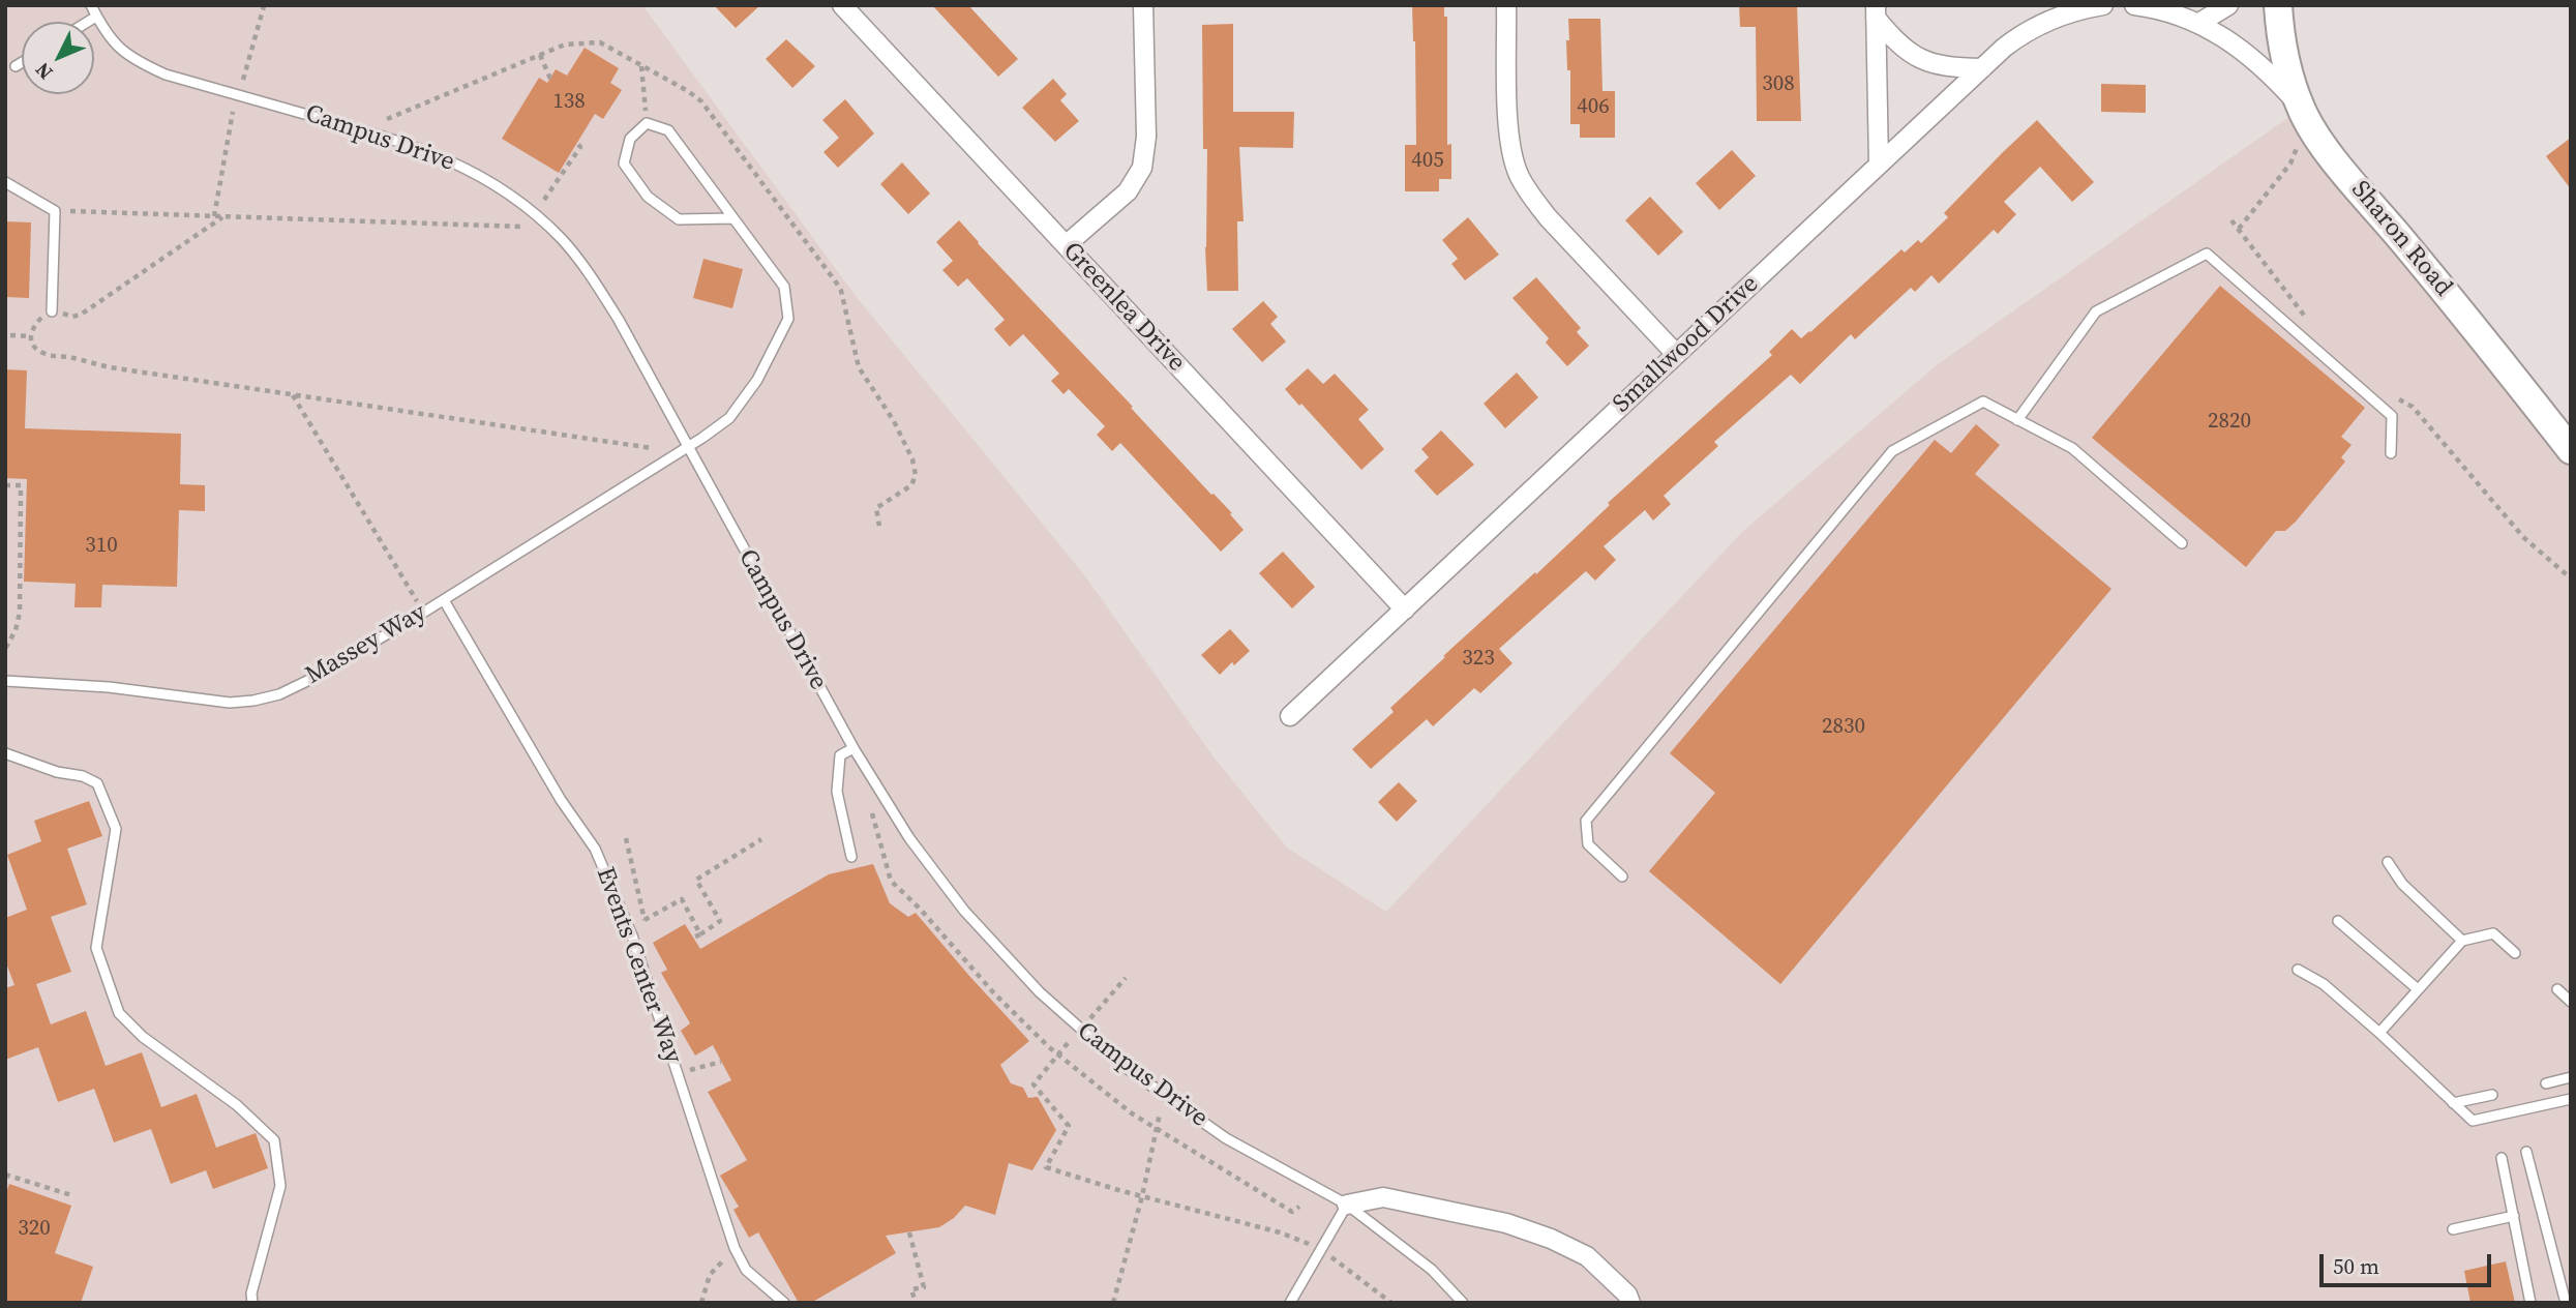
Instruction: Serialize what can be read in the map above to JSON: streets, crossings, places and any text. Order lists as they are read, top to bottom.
{
  "streets": {
    "street": ["Sharon Road", "Greenlea Drive", "Smallwood Drive"],
    "lane": ["Campus Drive", "Massey Way", "Events Center Way"]
  },
  "crossings": [
    ["Campus Drive", "Massey Way"],
    ["Greenlea Drive", "Smallwood Drive"],
    ["Massey Way", "Events Center Way"]
  ],
  "house_numbers": [
    "308",
    "138",
    "406",
    "405",
    "2820",
    "310",
    "323",
    "2830",
    "320"
  ],
  "scale_bar": "50 m",
  "north": "bottom left"
}
